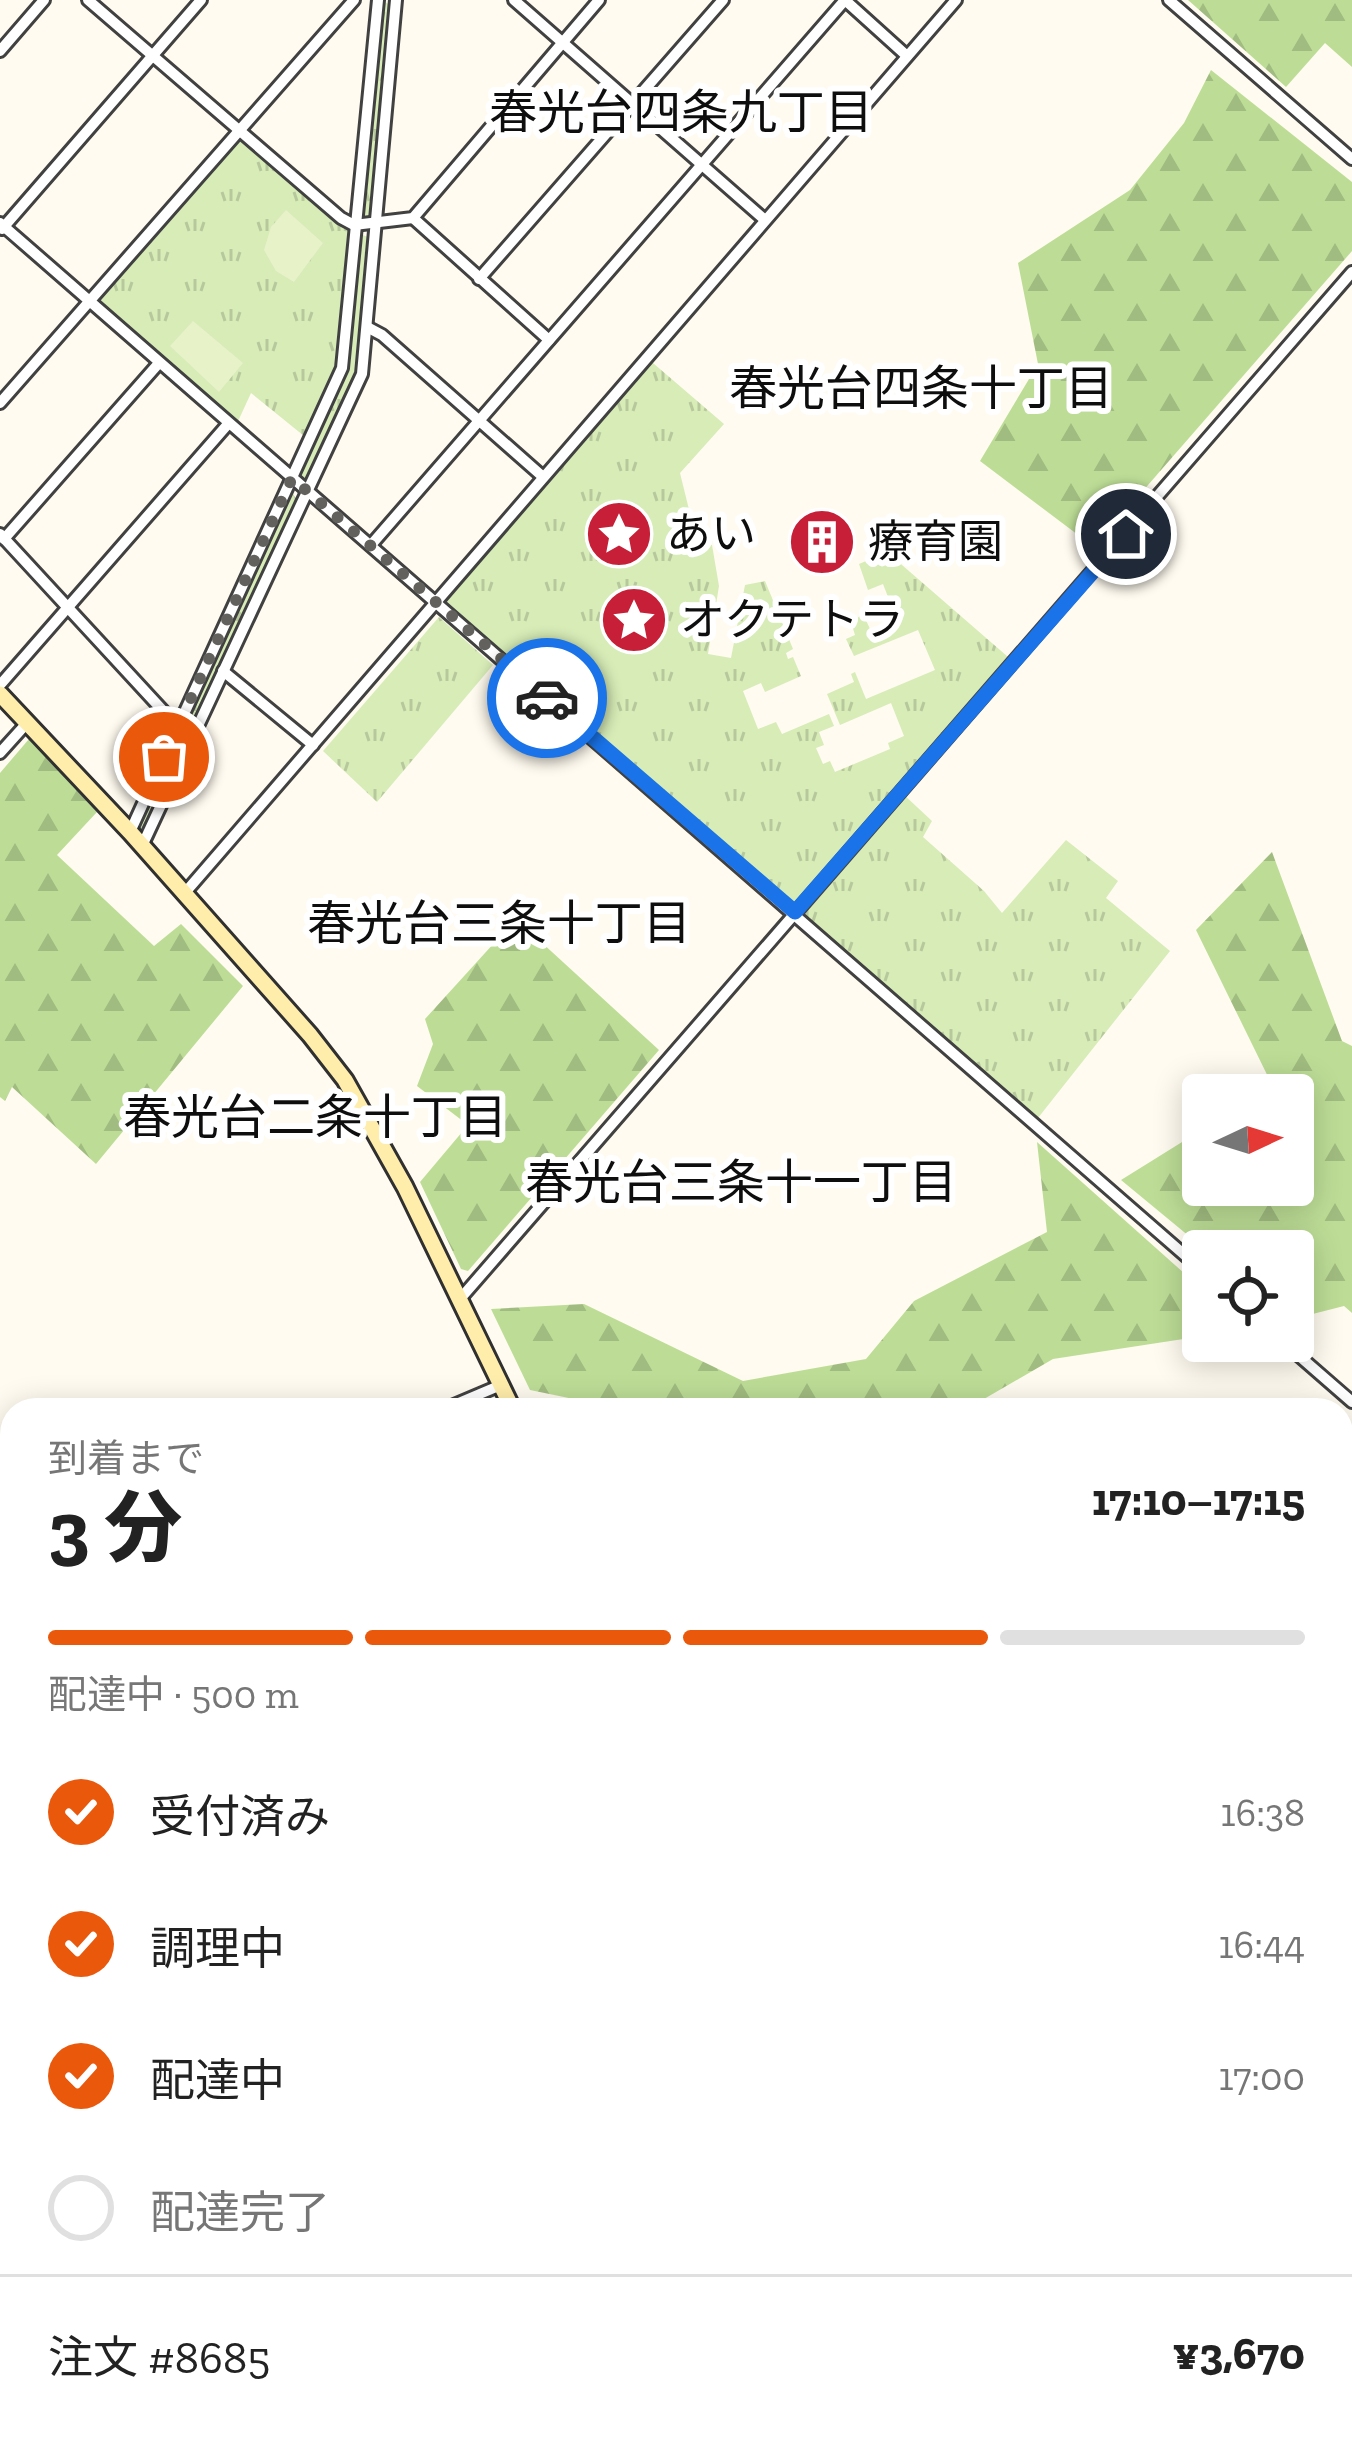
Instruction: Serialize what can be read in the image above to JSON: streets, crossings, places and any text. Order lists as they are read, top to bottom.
{
  "districts": [
    "春光台四条九丁目",
    "春光台四条十丁目",
    "春光台三条十丁目",
    "春光台二条十丁目",
    "春光台三条十一丁目"
  ],
  "places": {
    "place": ["あい", "オクテトラ"],
    "building": ["療育園"]
  },
  "north": "right",
  "page": {
    "heading": ["3 分", "到着まで", "17:10–17:15"],
    "panel": ["注文 #8685", "¥3,670"],
    "bar": "配達中 · 500 m",
    "list": [
      ["受付済み", "16:38"],
      ["調理中", "16:44"],
      ["配達中", "17:00"],
      "配達完了"
    ]
  }
}
